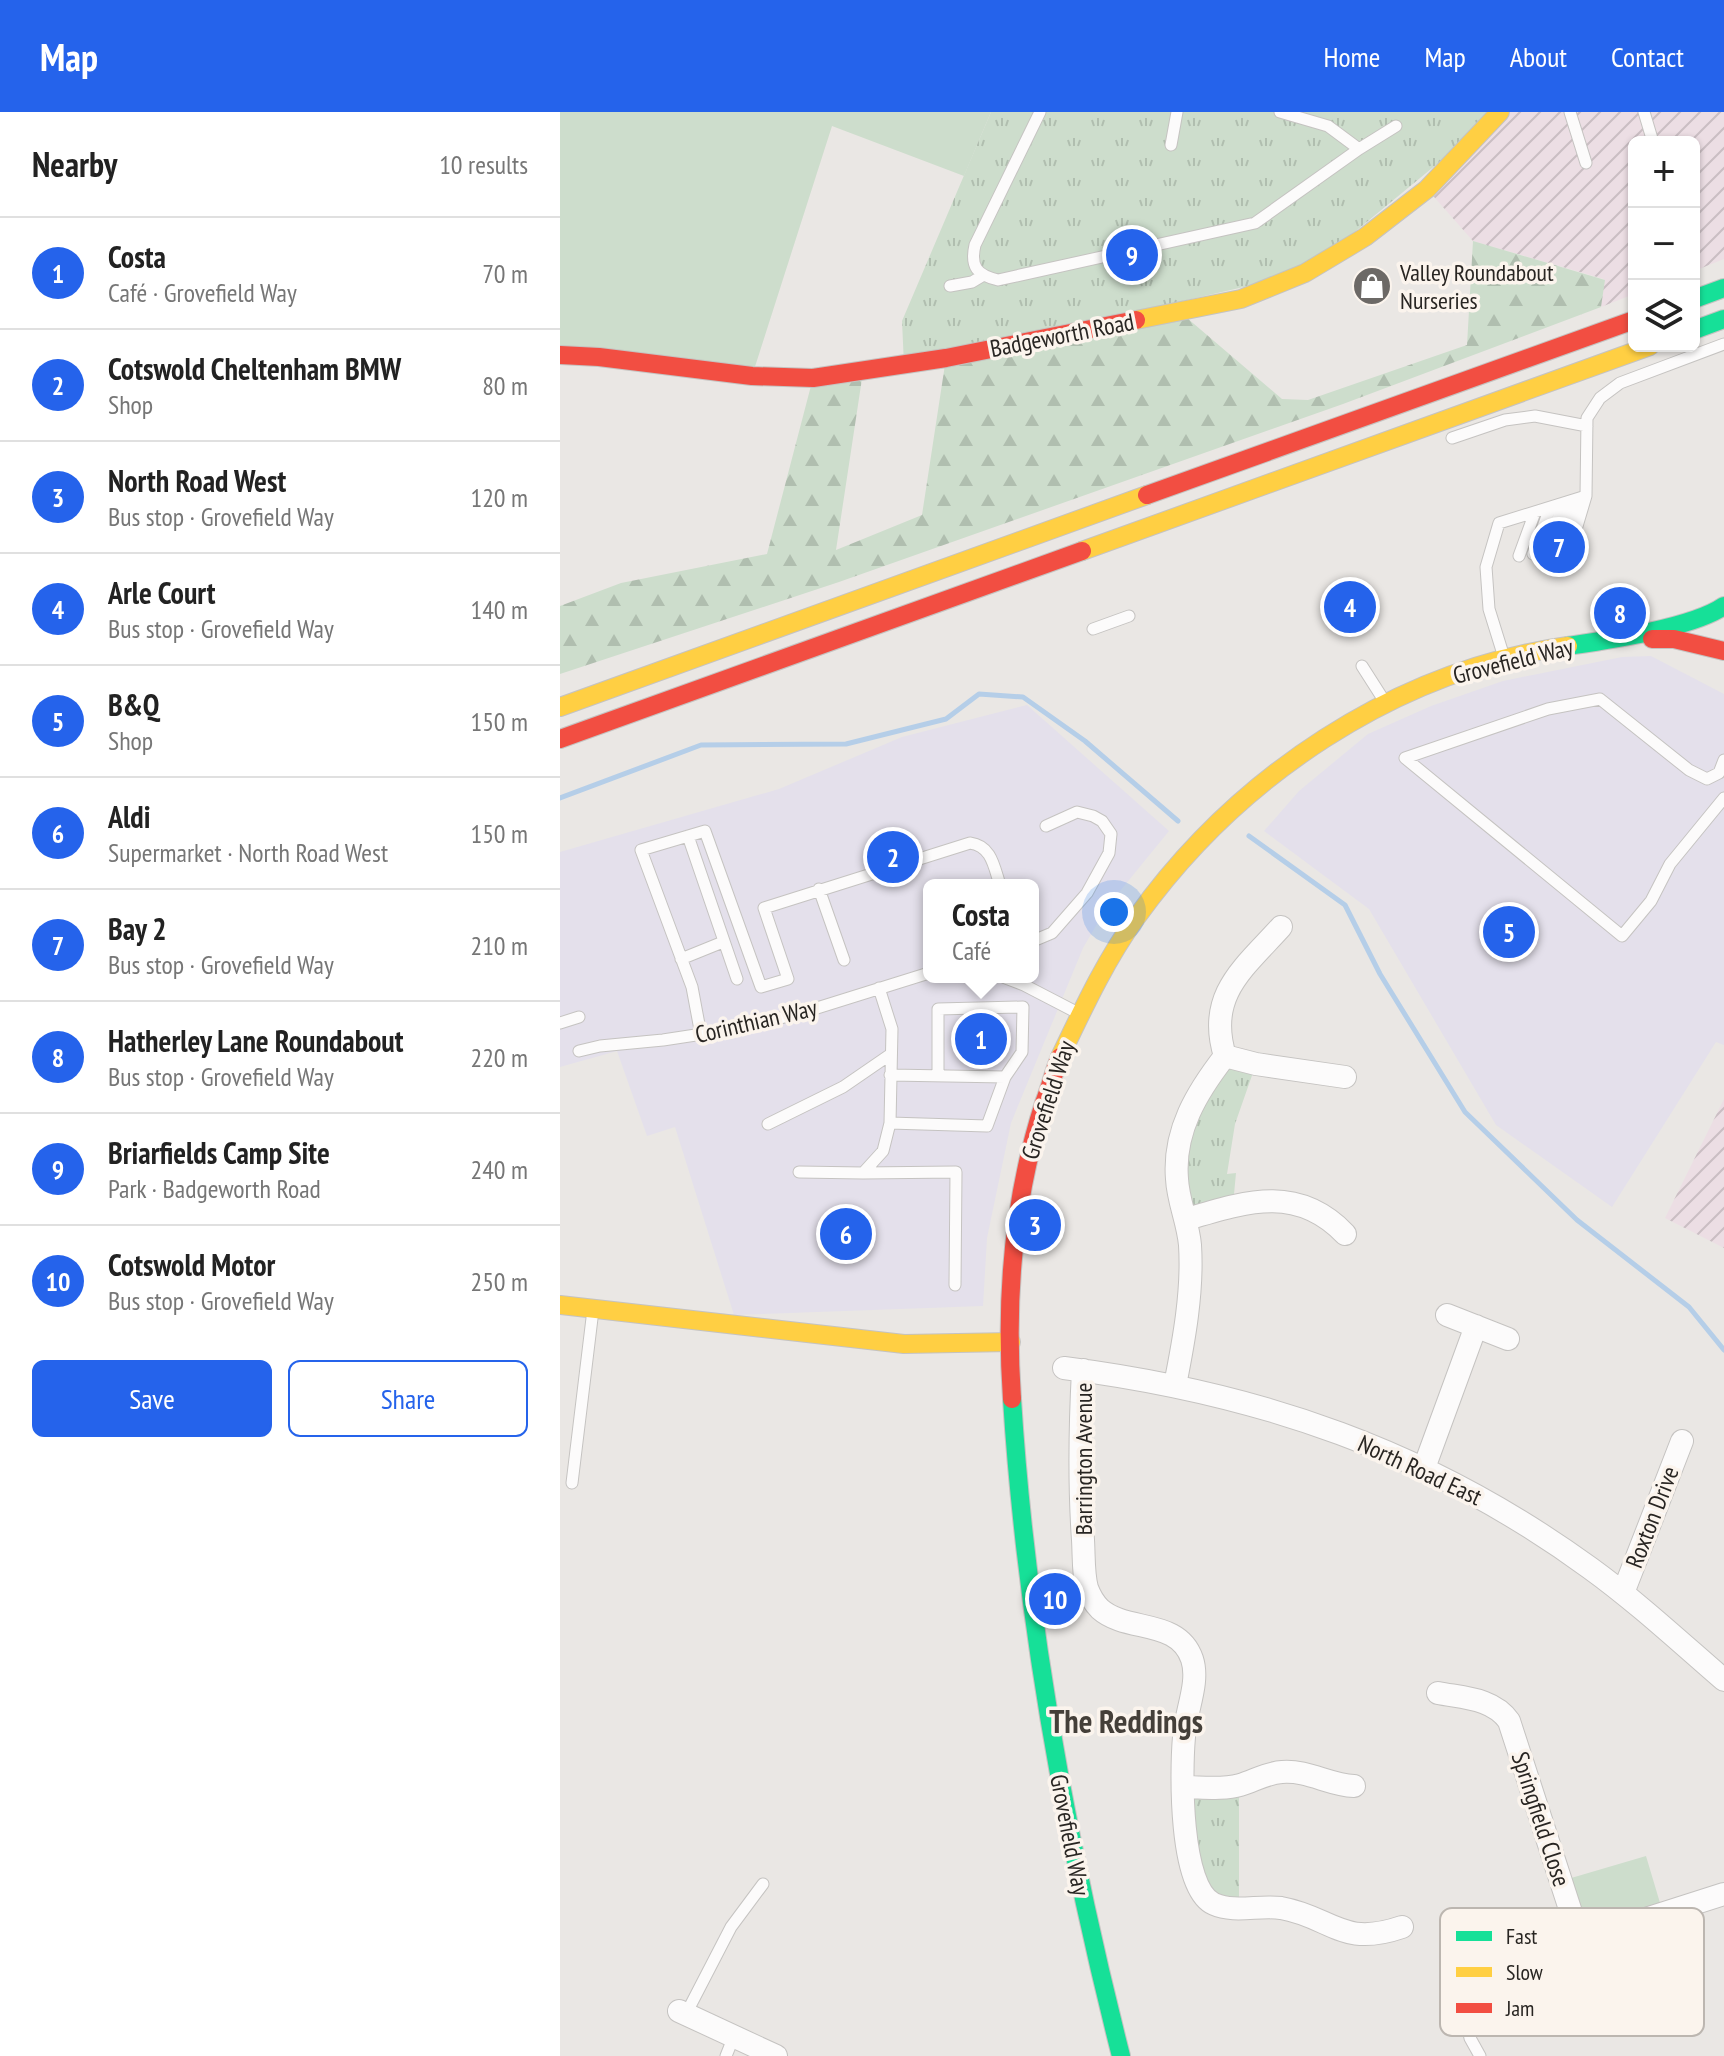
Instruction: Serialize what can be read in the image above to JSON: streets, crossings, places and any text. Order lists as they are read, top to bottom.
{
  "streets": {
    "main road": ["Badgeworth Road", "Grovefield Way"],
    "street": [
      "Barrington Avenue",
      "North Road East",
      "Roxton Drive",
      "Springfield Close"
    ],
    "lane": ["Corinthian Way"]
  },
  "crossings": [
    ["Barrington Avenue", "North Road East"],
    ["North Road East", "Roxton Drive"]
  ],
  "districts": ["The Reddings"],
  "places": {
    "shop": ["Valley Roundabout Nurseries"]
  },
  "legend": ["Fast", "Slow", "Jam"],
  "page": {
    "header": "Map",
    "nav": [
      "Home",
      "Map",
      "About",
      "Contact"
    ],
    "heading": ["Nearby", "10 results"],
    "map_buttons": ["+", "−"],
    "list": [
      {
        "mark": "1",
        "name": "Costa",
        "note": "Café · Grovefield Way",
        "value": "70 m"
      },
      {
        "mark": "2",
        "name": "Cotswold Cheltenham BMW",
        "note": "Shop",
        "value": "80 m"
      },
      {
        "mark": "3",
        "name": "North Road West",
        "note": "Bus stop · Grovefield Way",
        "value": "120 m"
      },
      {
        "mark": "4",
        "name": "Arle Court",
        "note": "Bus stop · Grovefield Way",
        "value": "140 m"
      },
      {
        "mark": "5",
        "name": "B&Q",
        "note": "Shop",
        "value": "150 m"
      },
      {
        "mark": "6",
        "name": "Aldi",
        "note": "Supermarket · North Road West",
        "value": "150 m"
      },
      {
        "mark": "7",
        "name": "Bay 2",
        "note": "Bus stop · Grovefield Way",
        "value": "210 m"
      },
      {
        "mark": "8",
        "name": "Hatherley Lane Roundabout",
        "note": "Bus stop · Grovefield Way",
        "value": "220 m"
      },
      {
        "mark": "9",
        "name": "Briarfields Camp Site",
        "note": "Park · Badgeworth Road",
        "value": "240 m"
      },
      {
        "mark": "10",
        "name": "Cotswold Motor",
        "note": "Bus stop · Grovefield Way",
        "value": "250 m"
      }
    ],
    "pins": [
      "9",
      "7",
      "4",
      "8",
      "2",
      "5",
      "1",
      "3",
      "6",
      "10"
    ],
    "popup": ["Costa", "Café"],
    "buttons": ["Save", "Share"]
  }
}
